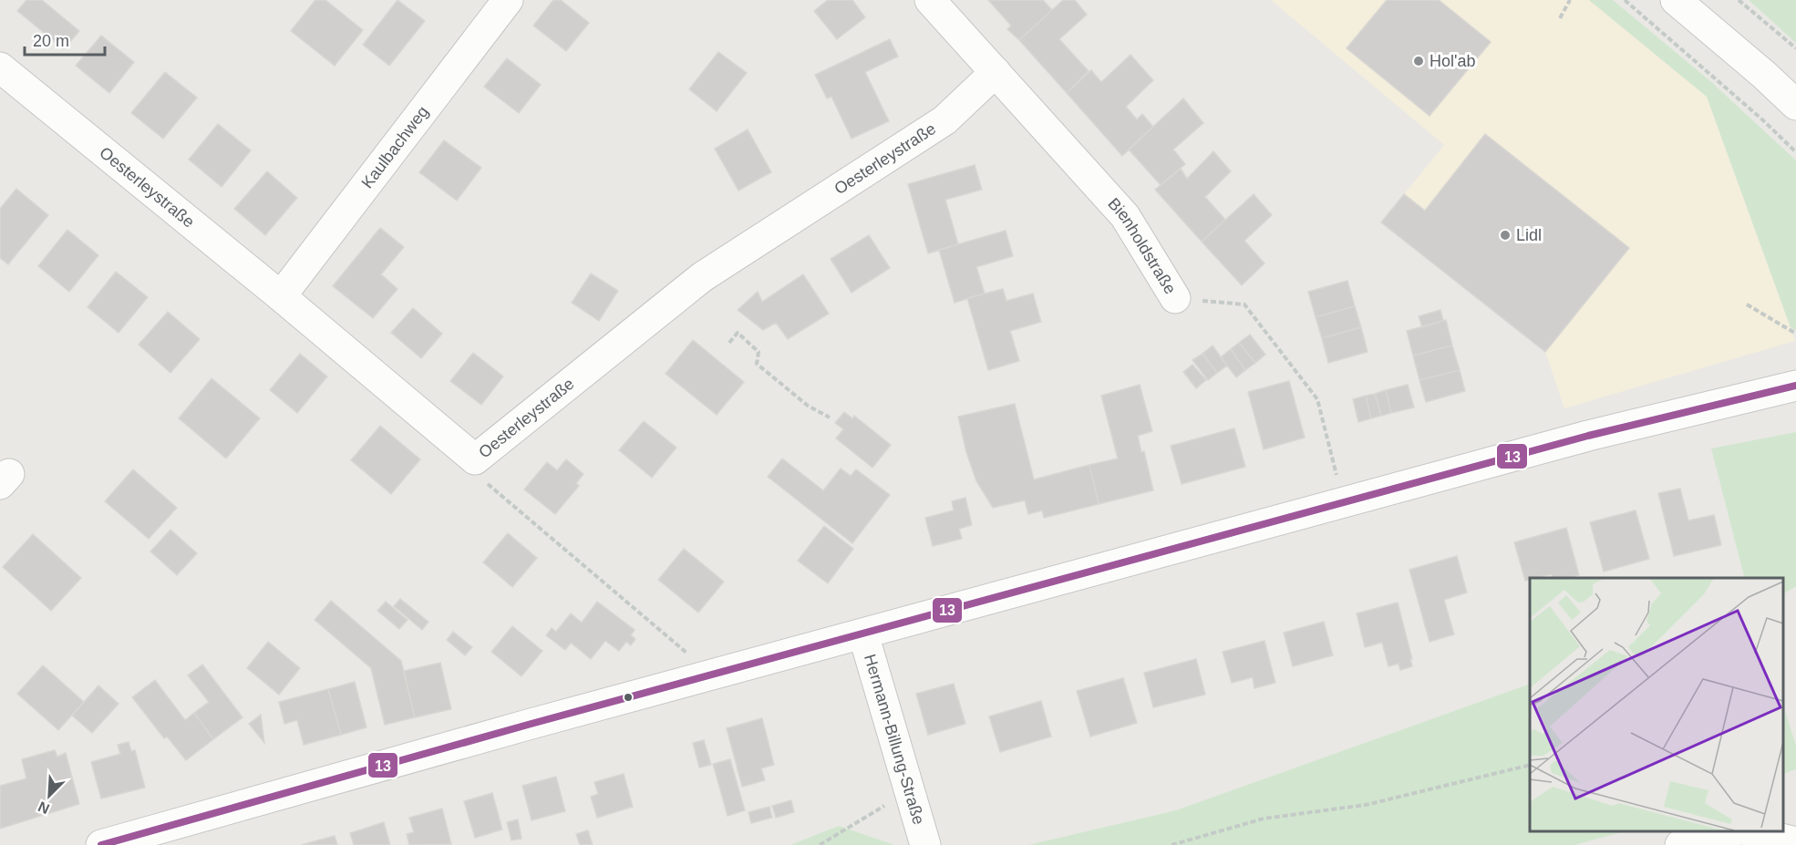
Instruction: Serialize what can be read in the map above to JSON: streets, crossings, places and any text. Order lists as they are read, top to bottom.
{
  "streets": {
    "street": [
      "Kaulbachweg",
      "Oesterleystraße",
      "Bienholdstraße",
      "Hermann-Billung-Straße"
    ]
  },
  "crossings": [
    ["Kaulbachweg", "Oesterleystraße"],
    ["Oesterleystraße", "Bienholdstraße"]
  ],
  "places": ["Hol'ab", "Lidl"],
  "lines": ["transit line 13"],
  "scale_bar": "20 m",
  "north": "bottom left"
}
